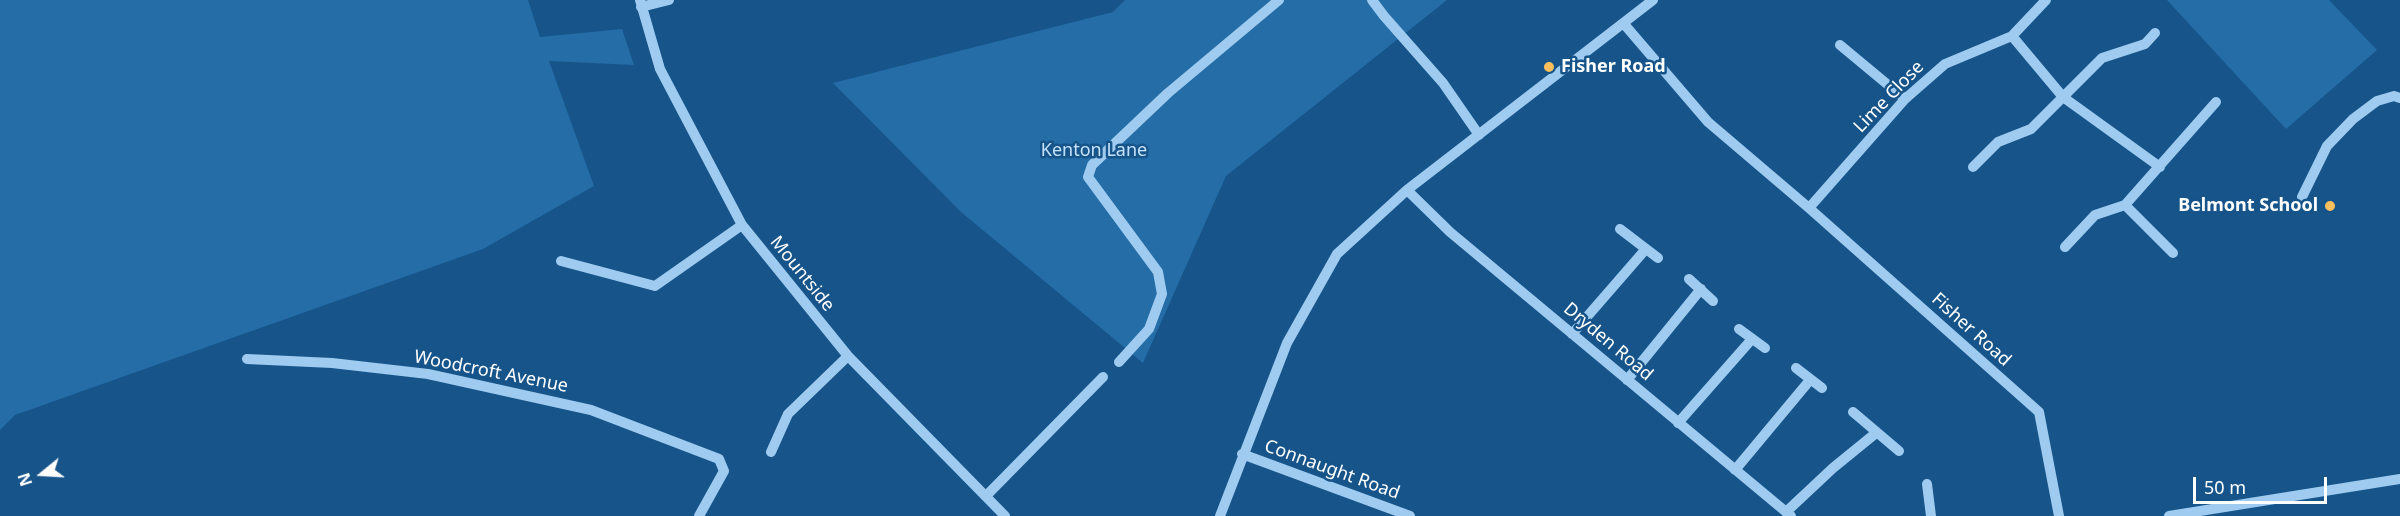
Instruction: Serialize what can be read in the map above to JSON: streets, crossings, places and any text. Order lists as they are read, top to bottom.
{
  "streets": {
    "street": [
      "Lime Close",
      "Mountside",
      "Fisher Road",
      "Dryden Road",
      "Woodcroft Avenue",
      "Connaught Road"
    ]
  },
  "crossings": [
    ["Lime Close", "Fisher Road"]
  ],
  "parks": ["Kenton Lane"],
  "places": ["Fisher Road", "Belmont School"],
  "scale_bar": "50 m",
  "north": "left"
}
